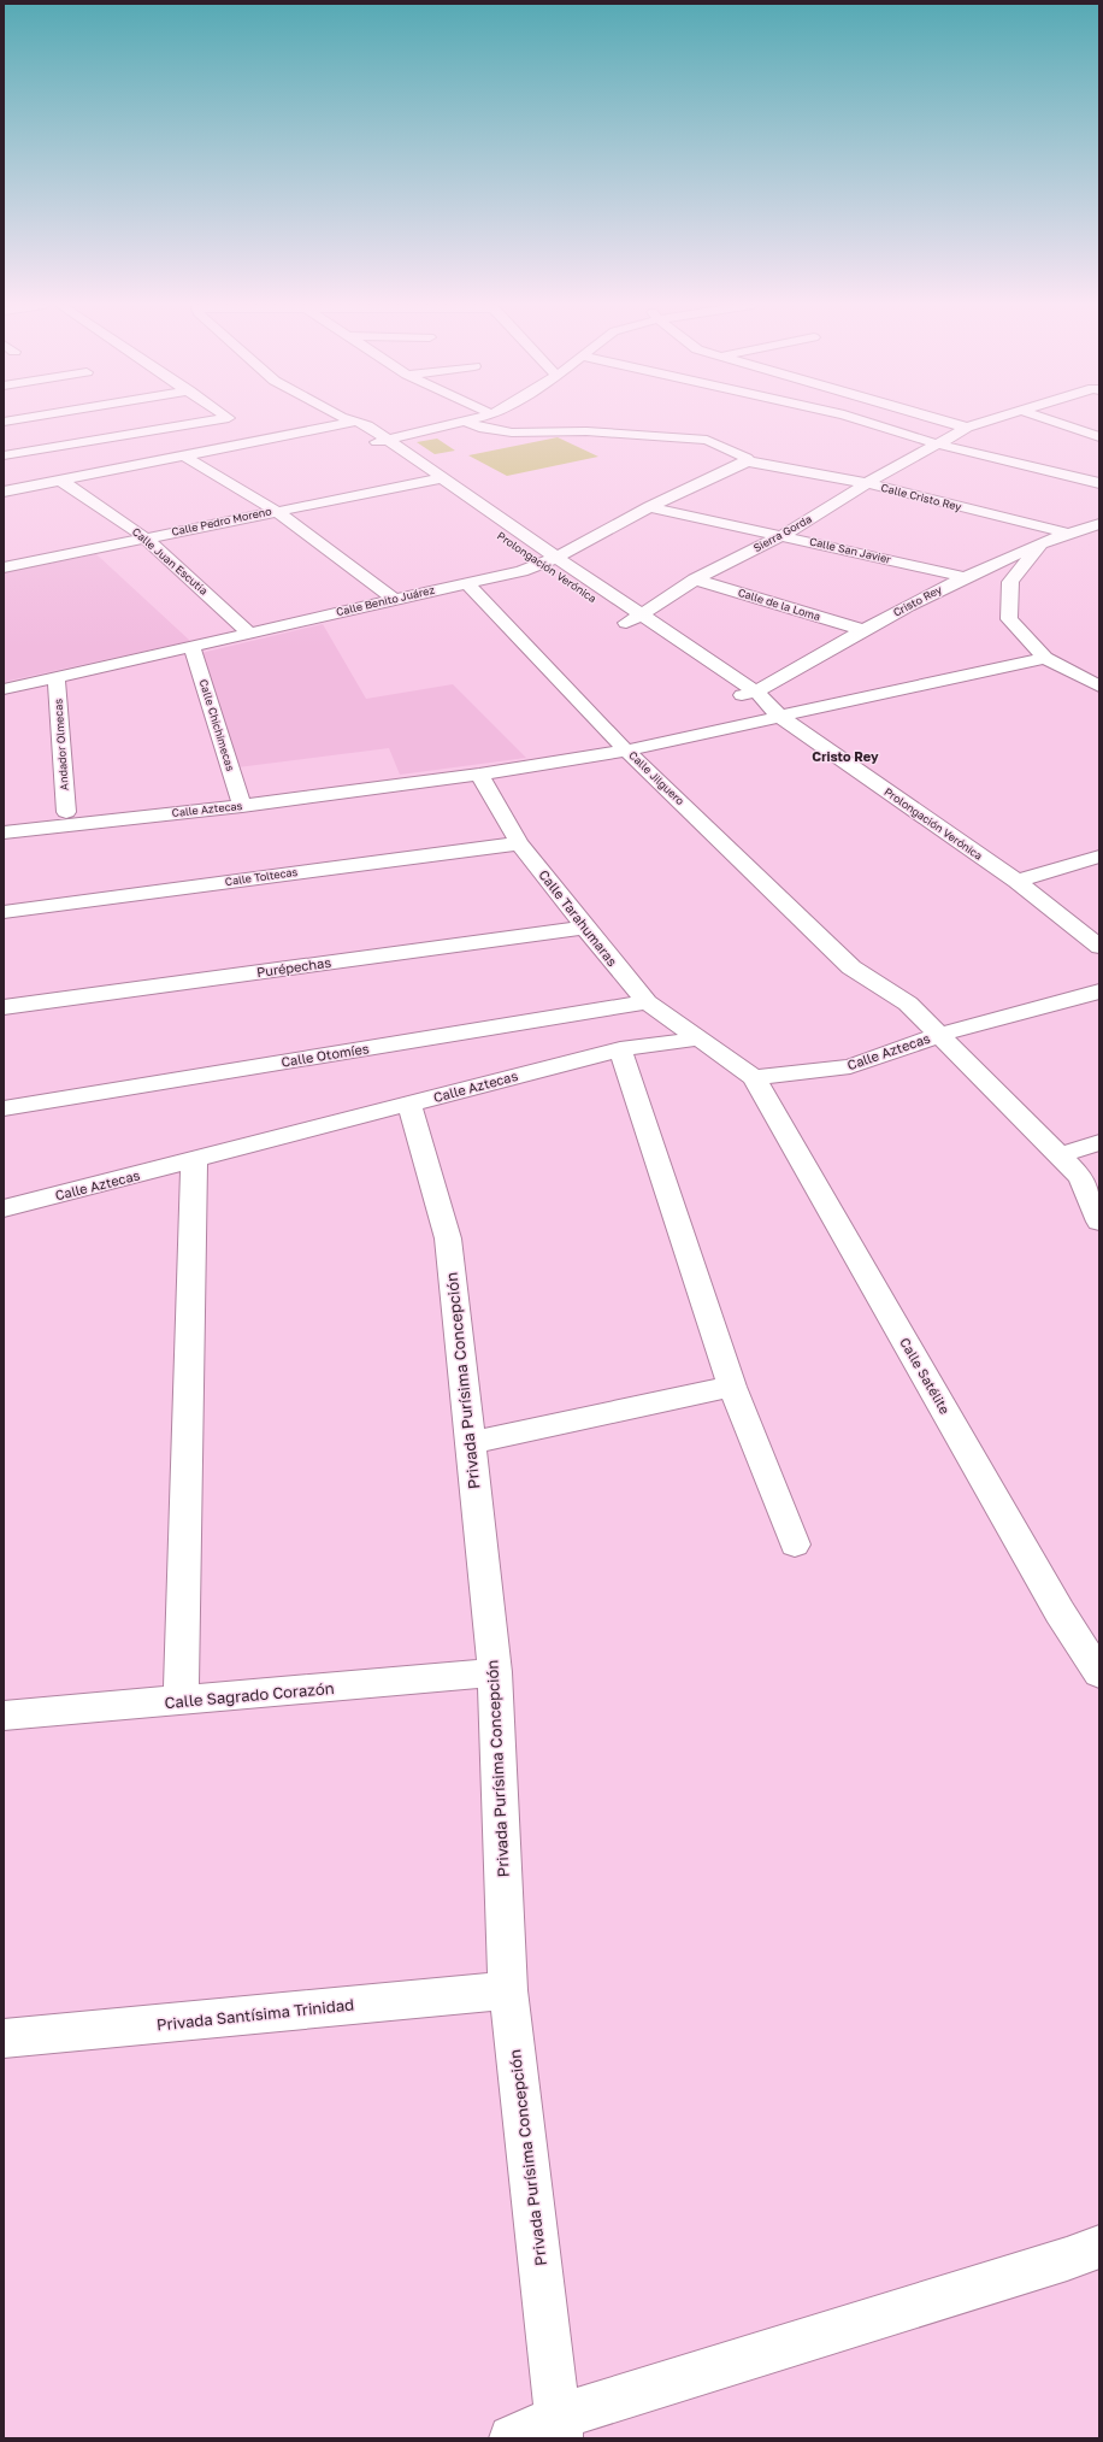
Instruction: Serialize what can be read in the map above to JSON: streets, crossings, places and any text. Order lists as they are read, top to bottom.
{
  "streets": {
    "street": [
      "Calle Cristo Rey",
      "Calle Pedro Moreno",
      "Sierra Gorda",
      "Calle San Javier",
      "Calle Juan Escutia",
      "Prolongación Verónica",
      "Calle Benito Juárez",
      "Cristo Rey",
      "Calle de la Loma",
      "Calle Chichimecas",
      "Andador Olmecas",
      "Calle Jilguero",
      "Calle Aztecas",
      "Calle Toltecas",
      "Calle Tarahumaras",
      "Purépechas",
      "Calle Otomíes",
      "Calle Satélite",
      "Privada Purísima Concepción",
      "Calle Sagrado Corazón",
      "Privada Santísima Trinidad"
    ]
  },
  "crossings": [
    ["Calle Cristo Rey", "Sierra Gorda"],
    ["Calle Cristo Rey", "Calle Benito Juárez"],
    ["Calle Cristo Rey", "Cristo Rey"],
    ["Calle Pedro Moreno", "Calle Juan Escutia"],
    ["Calle Pedro Moreno", "Prolongación Verónica"],
    ["Sierra Gorda", "Calle San Javier"],
    ["Sierra Gorda", "Prolongación Verónica"],
    ["Sierra Gorda", "Calle de la Loma"],
    ["Calle San Javier", "Calle Benito Juárez"],
    ["Calle San Javier", "Cristo Rey"],
    ["Calle Juan Escutia", "Calle Benito Juárez"],
    ["Prolongación Verónica", "Calle Benito Juárez"],
    ["Prolongación Verónica", "Cristo Rey"],
    ["Prolongación Verónica", "Calle Aztecas"],
    ["Calle Benito Juárez", "Calle Chichimecas"],
    ["Calle Benito Juárez", "Andador Olmecas"],
    ["Calle Benito Juárez", "Calle Jilguero"],
    ["Cristo Rey", "Calle de la Loma"],
    ["Calle Chichimecas", "Calle Aztecas"],
    ["Calle Jilguero", "Calle Aztecas"],
    ["Calle Aztecas", "Calle Tarahumaras"],
    ["Calle Aztecas", "Calle Satélite"],
    ["Calle Aztecas", "Privada Purísima Concepción"],
    ["Calle Toltecas", "Calle Tarahumaras"],
    ["Calle Tarahumaras", "Purépechas"],
    ["Calle Tarahumaras", "Calle Otomíes"],
    ["Privada Purísima Concepción", "Calle Sagrado Corazón"],
    ["Privada Purísima Concepción", "Privada Santísima Trinidad"]
  ],
  "districts": ["Cristo Rey"]
}
